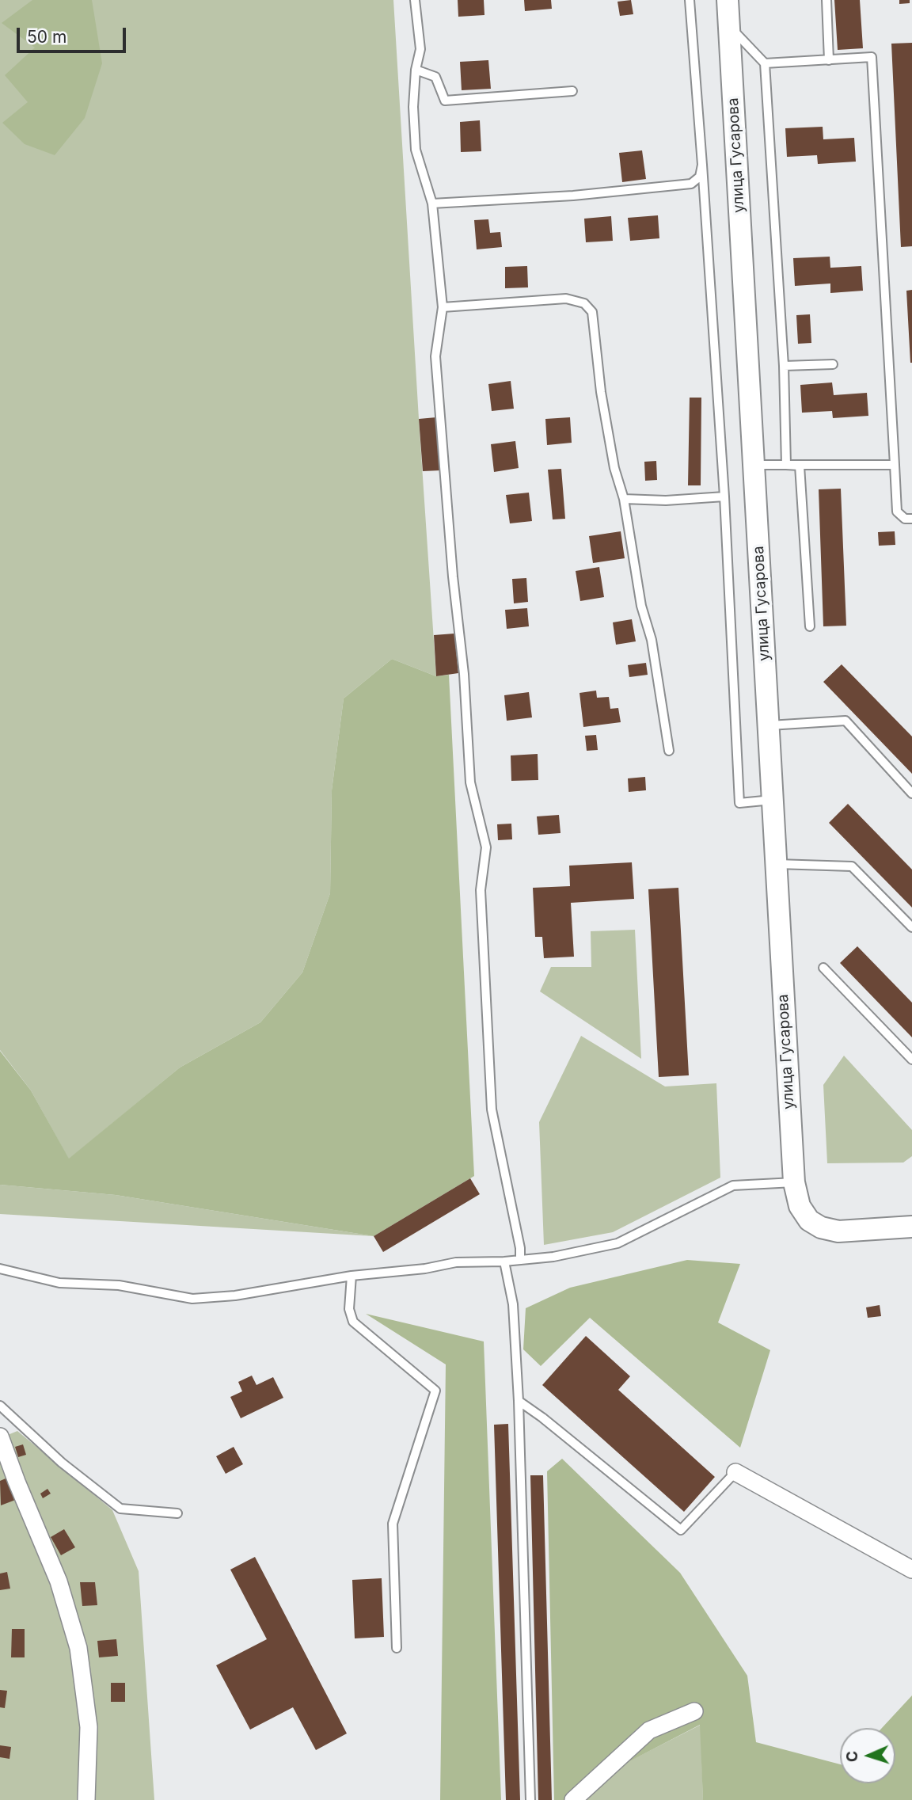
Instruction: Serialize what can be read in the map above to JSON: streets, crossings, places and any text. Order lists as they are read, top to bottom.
{
  "streets": {
    "street": ["улица Гусарова"]
  },
  "scale_bar": "50 m",
  "north": "left"
}
